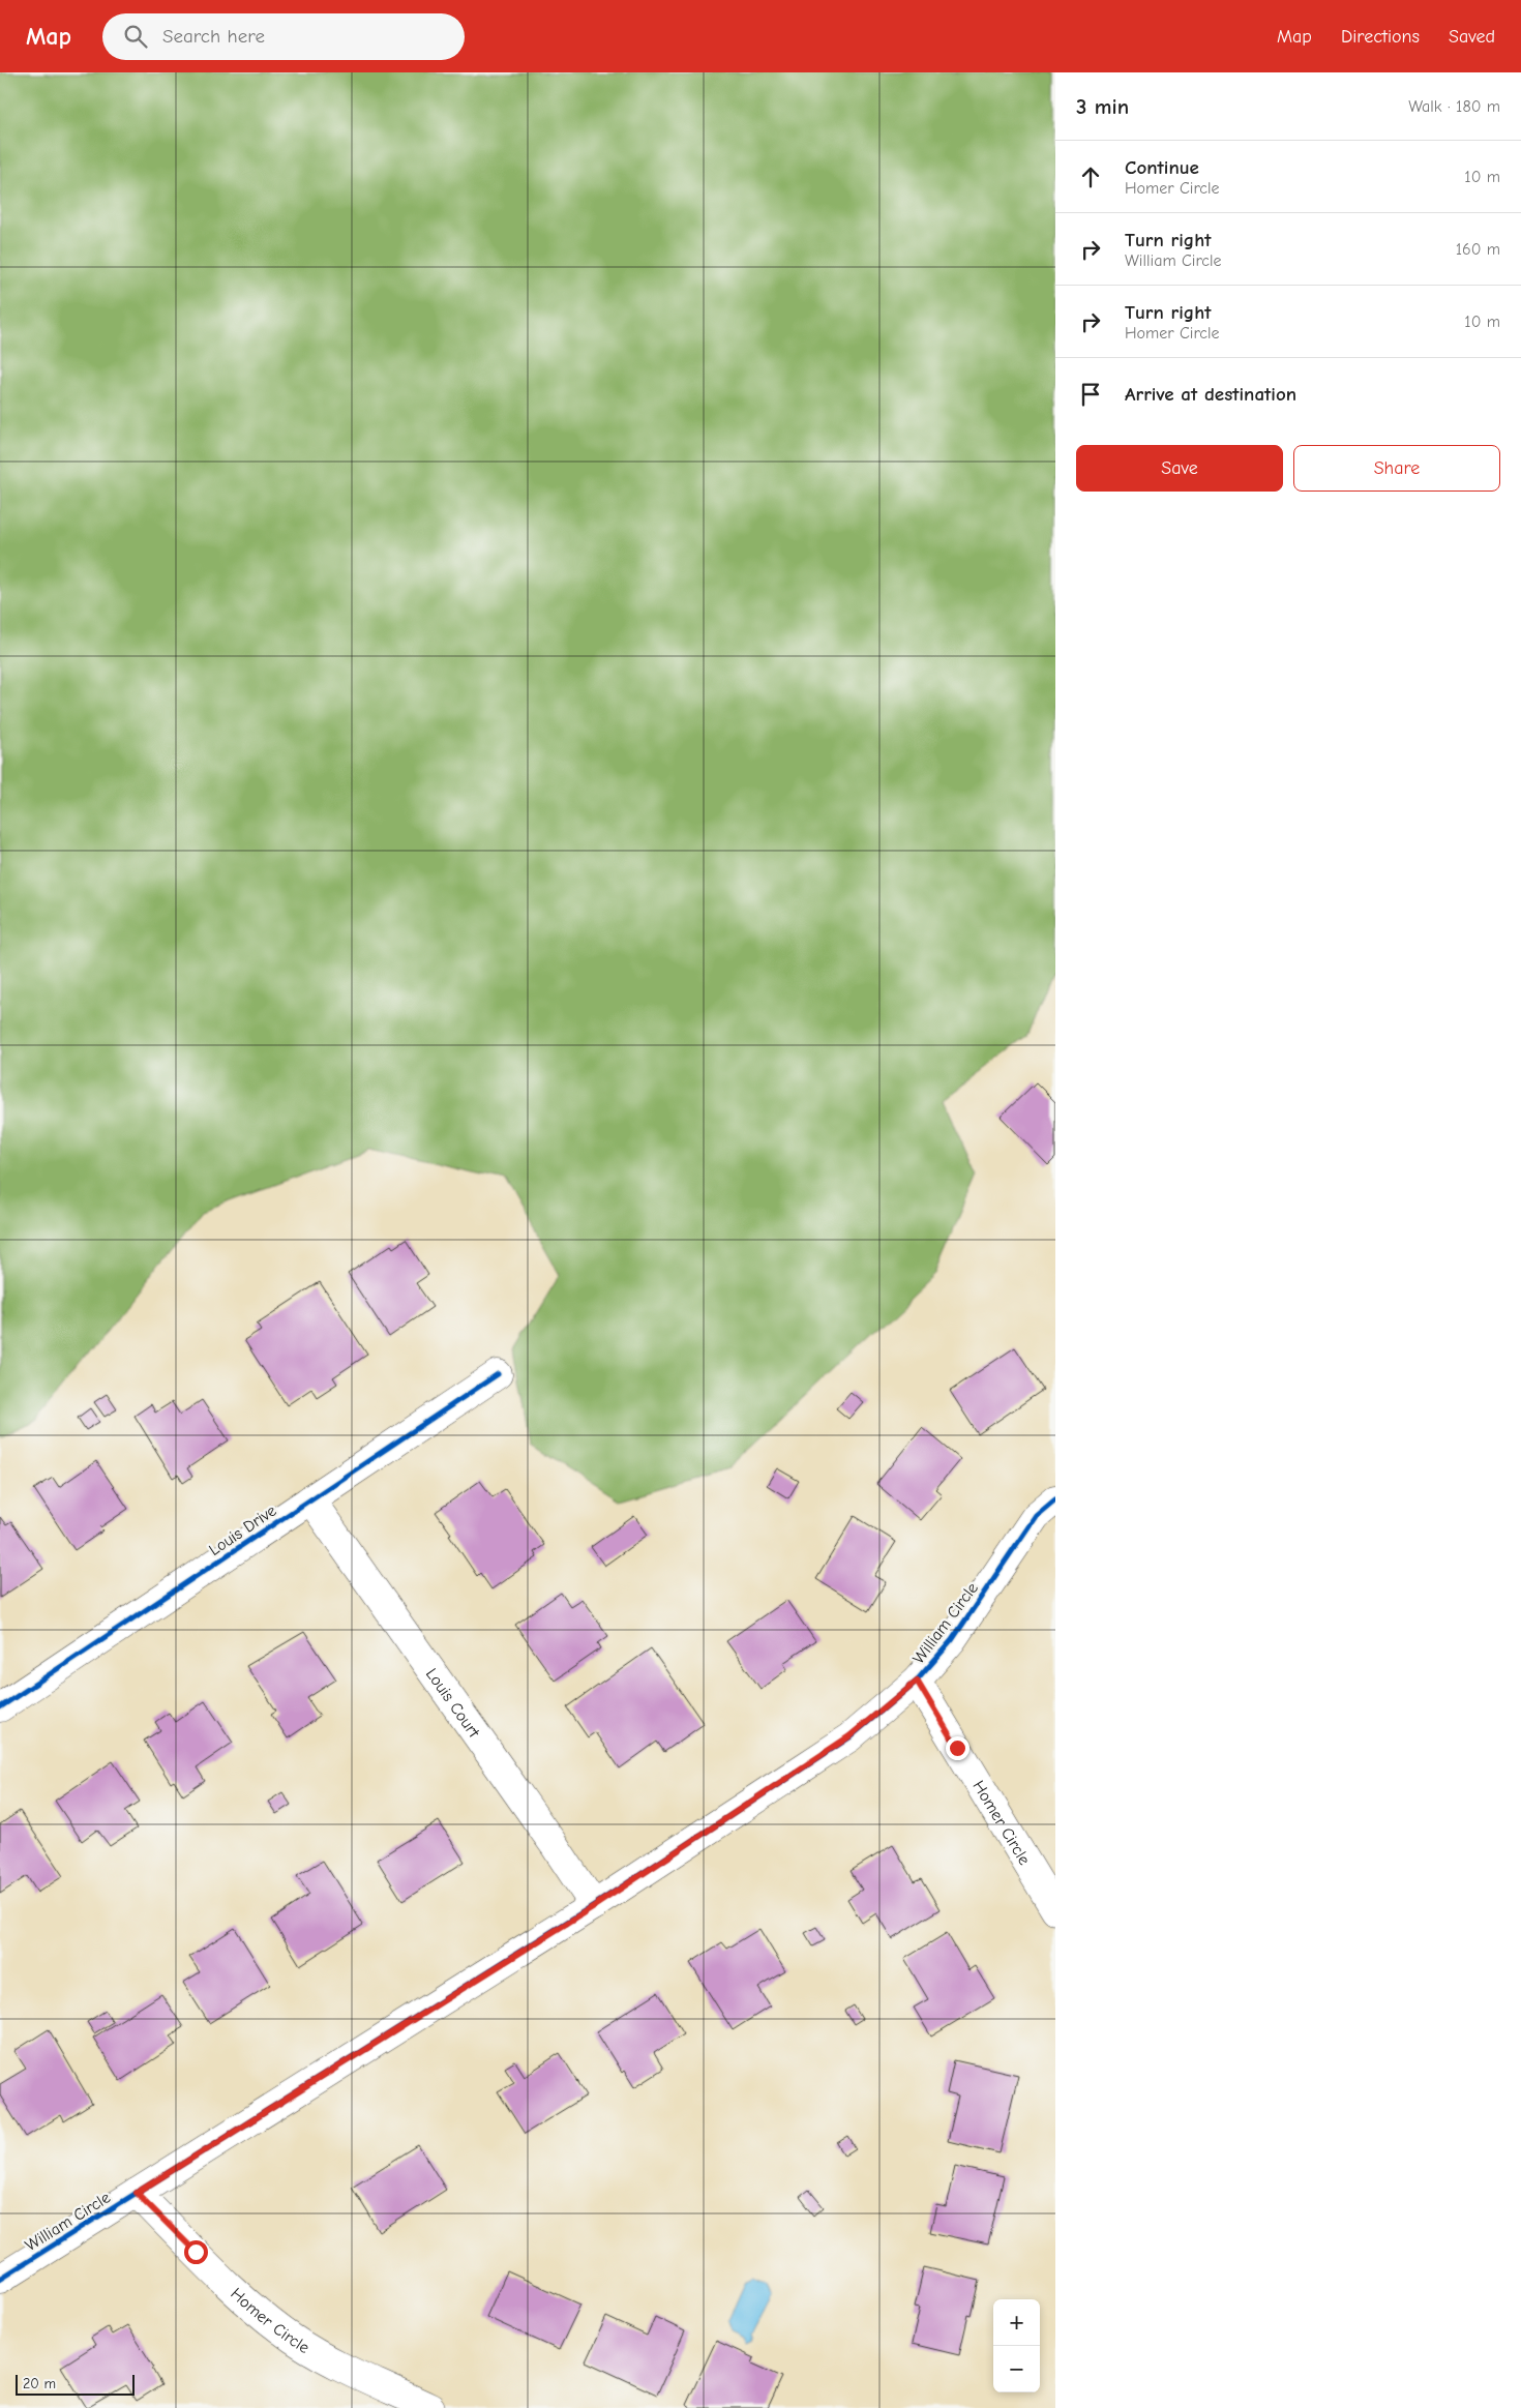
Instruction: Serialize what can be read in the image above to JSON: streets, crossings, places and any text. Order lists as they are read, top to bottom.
{
  "streets": {
    "street": [
      "Louis Drive",
      "William Circle",
      "Louis Court",
      "Homer Circle"
    ]
  },
  "crossings": [
    ["Louis Drive", "Louis Court"],
    ["William Circle", "Louis Court"],
    ["William Circle", "Homer Circle"]
  ],
  "scale_bar": "20 m",
  "page": {
    "header": "Map",
    "search": "Search here",
    "nav": ["Map", "Directions", "Saved"],
    "heading": ["3 min", "Walk · 180 m"],
    "list": [
      ["Continue", "Homer Circle", "10 m"],
      ["Turn right", "William Circle", "160 m"],
      ["Turn right", "Homer Circle", "10 m"],
      "Arrive at destination"
    ],
    "buttons": ["Save", "Share"],
    "map_buttons": ["+", "−"],
    "scale": "20 m"
  }
}
